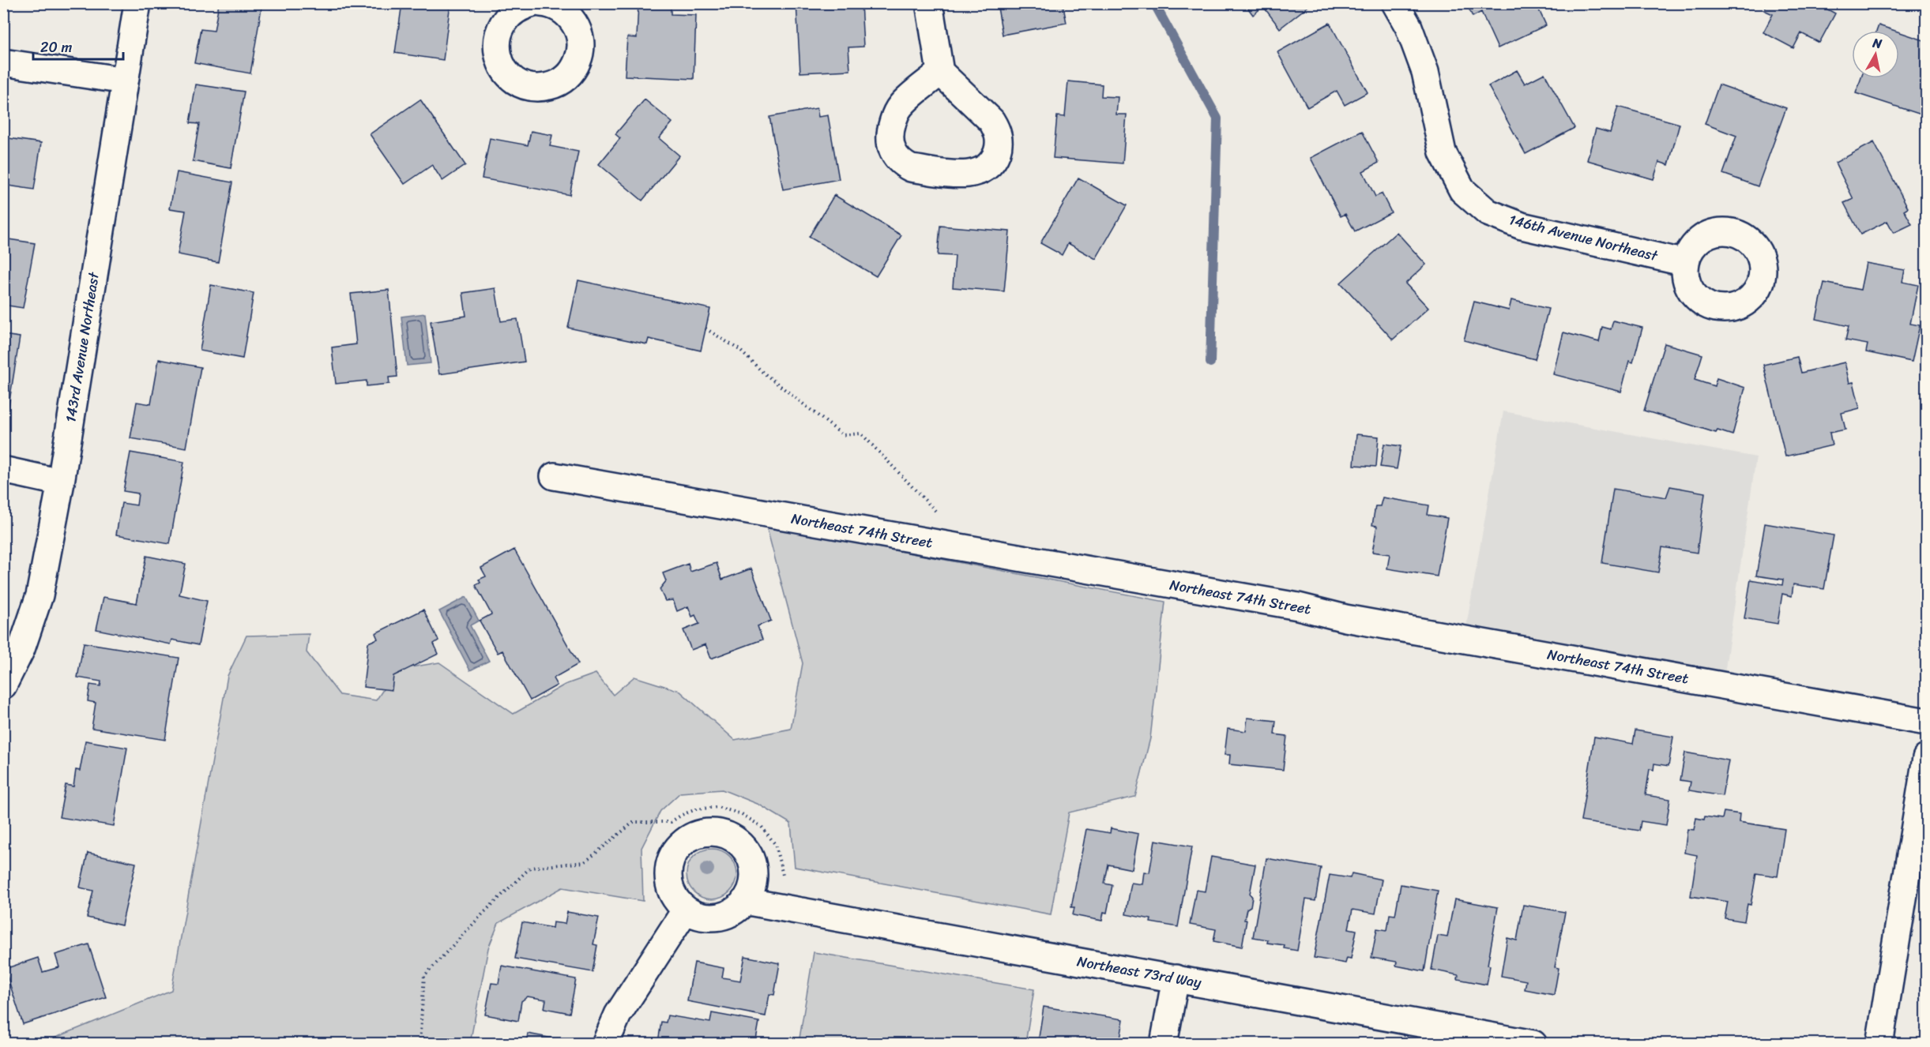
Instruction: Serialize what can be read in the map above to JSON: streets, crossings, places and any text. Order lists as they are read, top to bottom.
{
  "streets": {
    "street": [
      "146th Avenue Northeast",
      "143rd Avenue Northeast",
      "Northeast 74th Street",
      "Northeast 73rd Way"
    ]
  },
  "scale_bar": "20 m",
  "north": "top"
}
